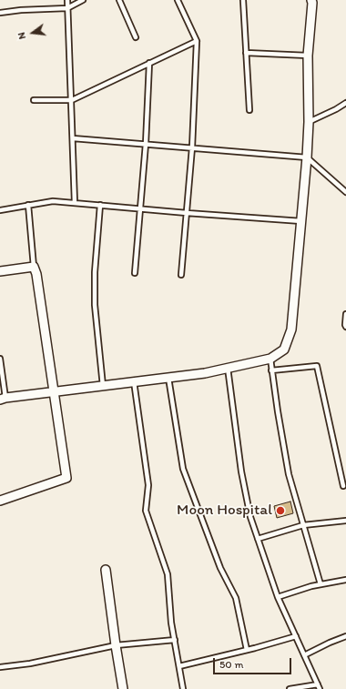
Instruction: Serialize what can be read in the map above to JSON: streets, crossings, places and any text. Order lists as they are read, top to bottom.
{
  "places": ["Moon Hospital"],
  "scale_bar": "50 m",
  "north": "left"
}
